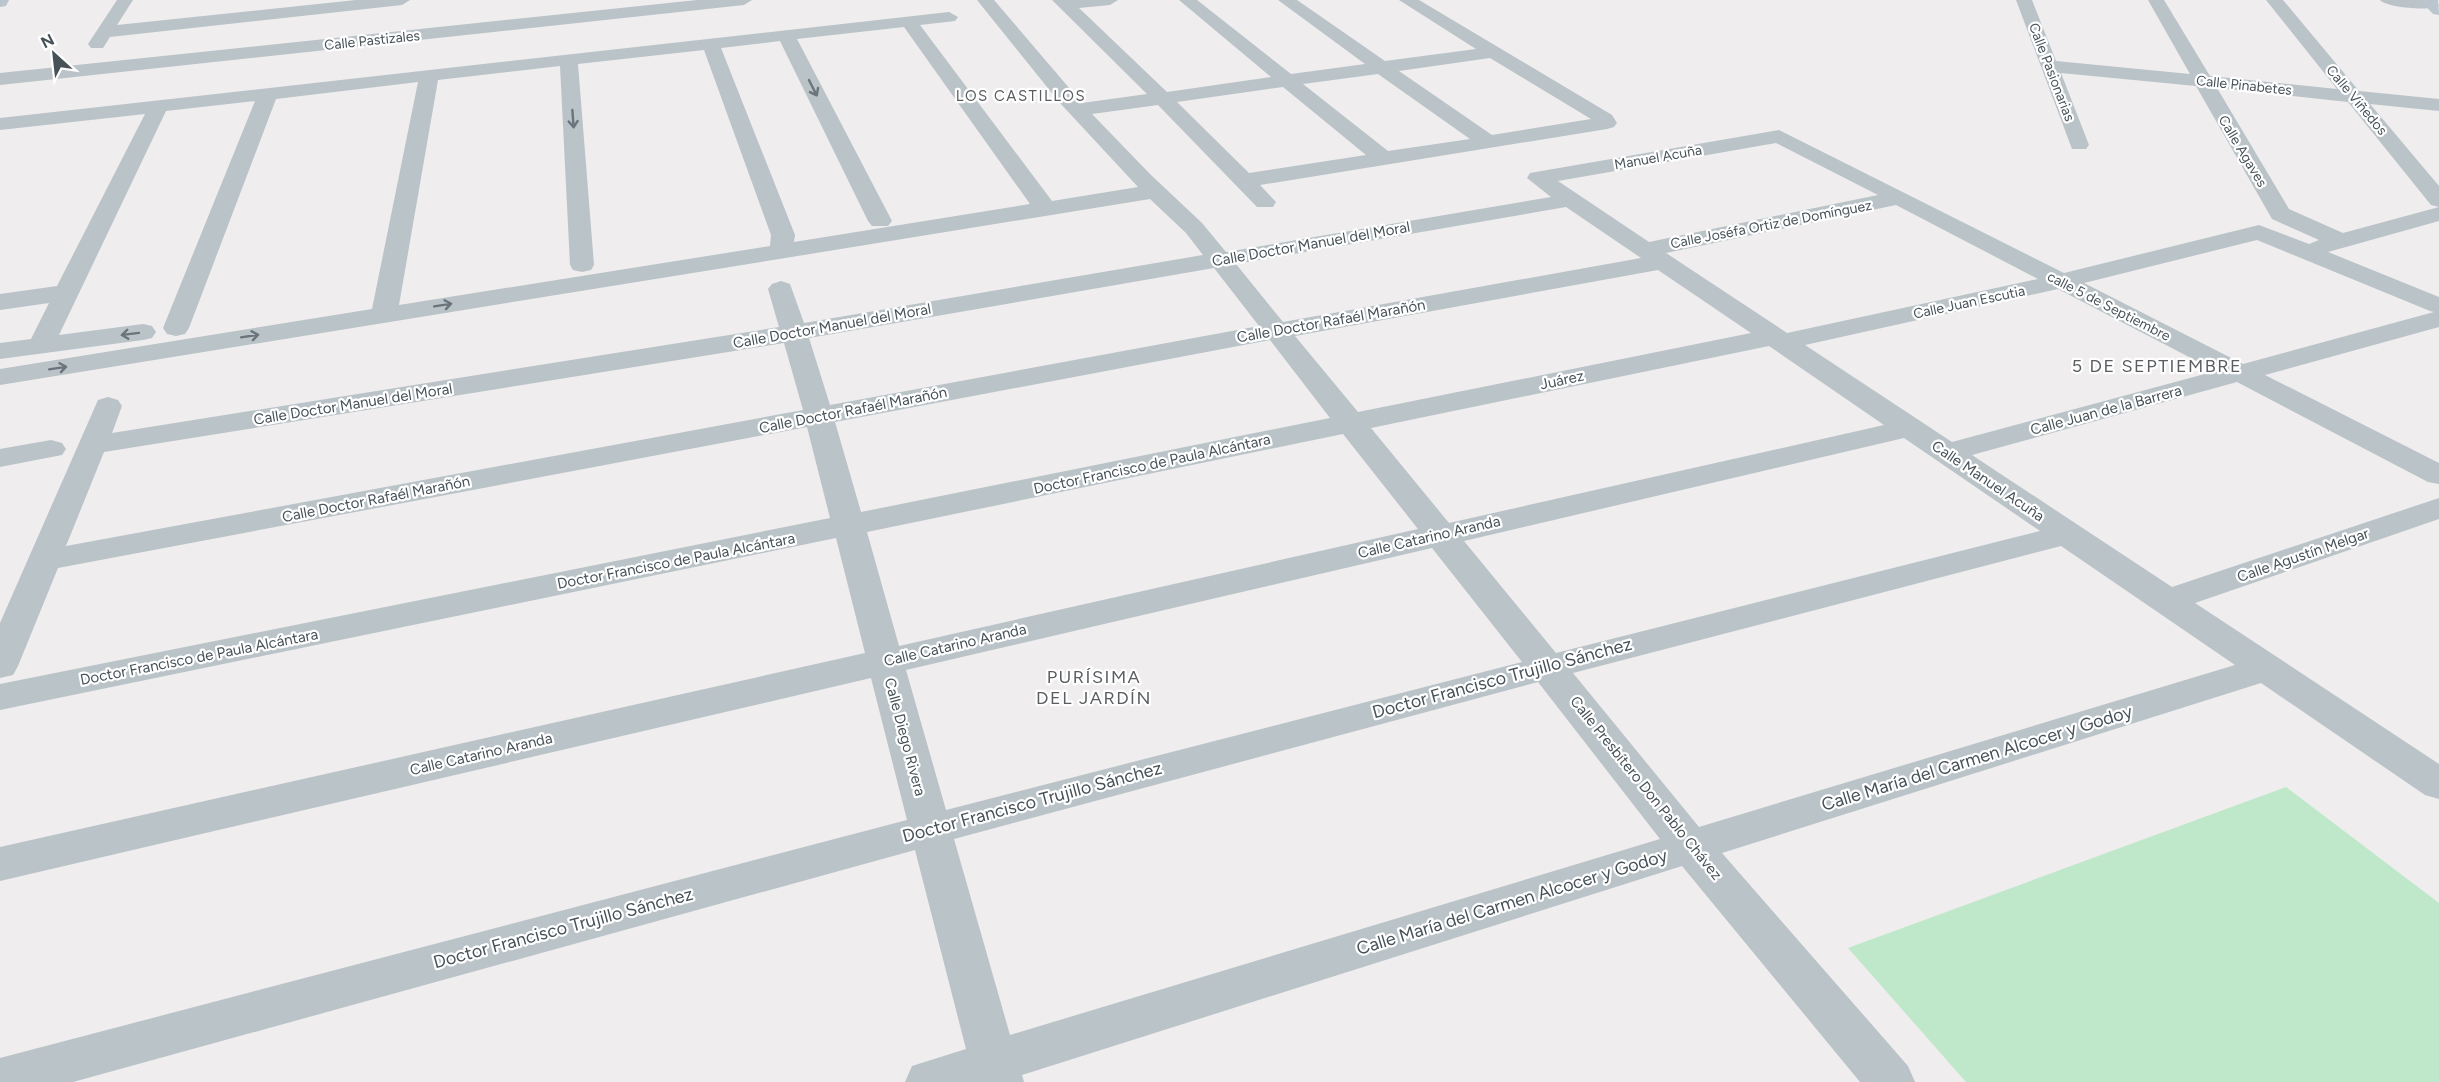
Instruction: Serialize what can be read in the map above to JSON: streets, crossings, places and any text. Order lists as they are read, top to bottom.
{
  "streets": {
    "street": [
      "Calle Pastizales",
      "Calle Pasionarias",
      "Calle Pinabetes",
      "Calle Viñedos",
      "Calle Agaves",
      "Manuel Acuña",
      "Calle Joséfa Ortiz de Domínguez",
      "Calle Doctor Manuel del Moral",
      "Calle Juan Escutia",
      "calle 5 de Septiembre",
      "Calle Doctor Rafaél Marañón",
      "Juárez",
      "Calle Juan de la Barrera",
      "Doctor Francisco de Paula Alcántara",
      "Calle Manuel Acuña",
      "Calle Catarino Aranda",
      "Calle Agustín Melgar",
      "Doctor Francisco Trujillo Sánchez",
      "Calle Diego Rivera",
      "Calle María del Carmen Alcocer y Godoy",
      "Calle Presbítero Don Pablo Chávez"
    ]
  },
  "crossings": [
    ["Calle Pasionarias", "Calle Pinabetes"],
    ["Calle Pinabetes", "Calle Viñedos"],
    ["Calle Pinabetes", "Calle Agaves"],
    ["Manuel Acuña", "calle 5 de Septiembre"],
    ["Manuel Acuña", "Calle Manuel Acuña"],
    ["Calle Joséfa Ortiz de Domínguez", "calle 5 de Septiembre"],
    ["Calle Joséfa Ortiz de Domínguez", "Calle Doctor Rafaél Marañón"],
    ["Calle Joséfa Ortiz de Domínguez", "Calle Manuel Acuña"],
    ["Calle Doctor Manuel del Moral", "Calle Manuel Acuña"],
    ["Calle Doctor Manuel del Moral", "Calle Diego Rivera"],
    ["Calle Doctor Manuel del Moral", "Calle Presbítero Don Pablo Chávez"],
    ["Calle Juan Escutia", "calle 5 de Septiembre"],
    ["Calle Juan Escutia", "Juárez"],
    ["Calle Juan Escutia", "Calle Manuel Acuña"],
    ["calle 5 de Septiembre", "Calle Juan de la Barrera"],
    ["Calle Doctor Rafaél Marañón", "Calle Manuel Acuña"],
    ["Calle Doctor Rafaél Marañón", "Calle Diego Rivera"],
    ["Calle Doctor Rafaél Marañón", "Calle Presbítero Don Pablo Chávez"],
    ["Juárez", "Doctor Francisco de Paula Alcántara"],
    ["Juárez", "Calle Manuel Acuña"],
    ["Juárez", "Calle Presbítero Don Pablo Chávez"],
    ["Calle Juan de la Barrera", "Calle Manuel Acuña"],
    ["Doctor Francisco de Paula Alcántara", "Calle Diego Rivera"],
    ["Doctor Francisco de Paula Alcántara", "Calle Presbítero Don Pablo Chávez"],
    ["Calle Manuel Acuña", "Calle Catarino Aranda"],
    ["Calle Manuel Acuña", "Calle Agustín Melgar"],
    ["Calle Manuel Acuña", "Doctor Francisco Trujillo Sánchez"],
    ["Calle Manuel Acuña", "Calle María del Carmen Alcocer y Godoy"],
    ["Calle Catarino Aranda", "Calle Diego Rivera"],
    ["Calle Catarino Aranda", "Calle Presbítero Don Pablo Chávez"],
    ["Doctor Francisco Trujillo Sánchez", "Calle Diego Rivera"],
    ["Doctor Francisco Trujillo Sánchez", "Calle Presbítero Don Pablo Chávez"],
    ["Calle Diego Rivera", "Calle María del Carmen Alcocer y Godoy"],
    ["Calle María del Carmen Alcocer y Godoy", "Calle Presbítero Don Pablo Chávez"]
  ],
  "districts": ["LOS CASTILLOS", "5 DE SEPTIEMBRE", "PURÍSIMA DEL JARDÍN"],
  "north": "top left"
}
